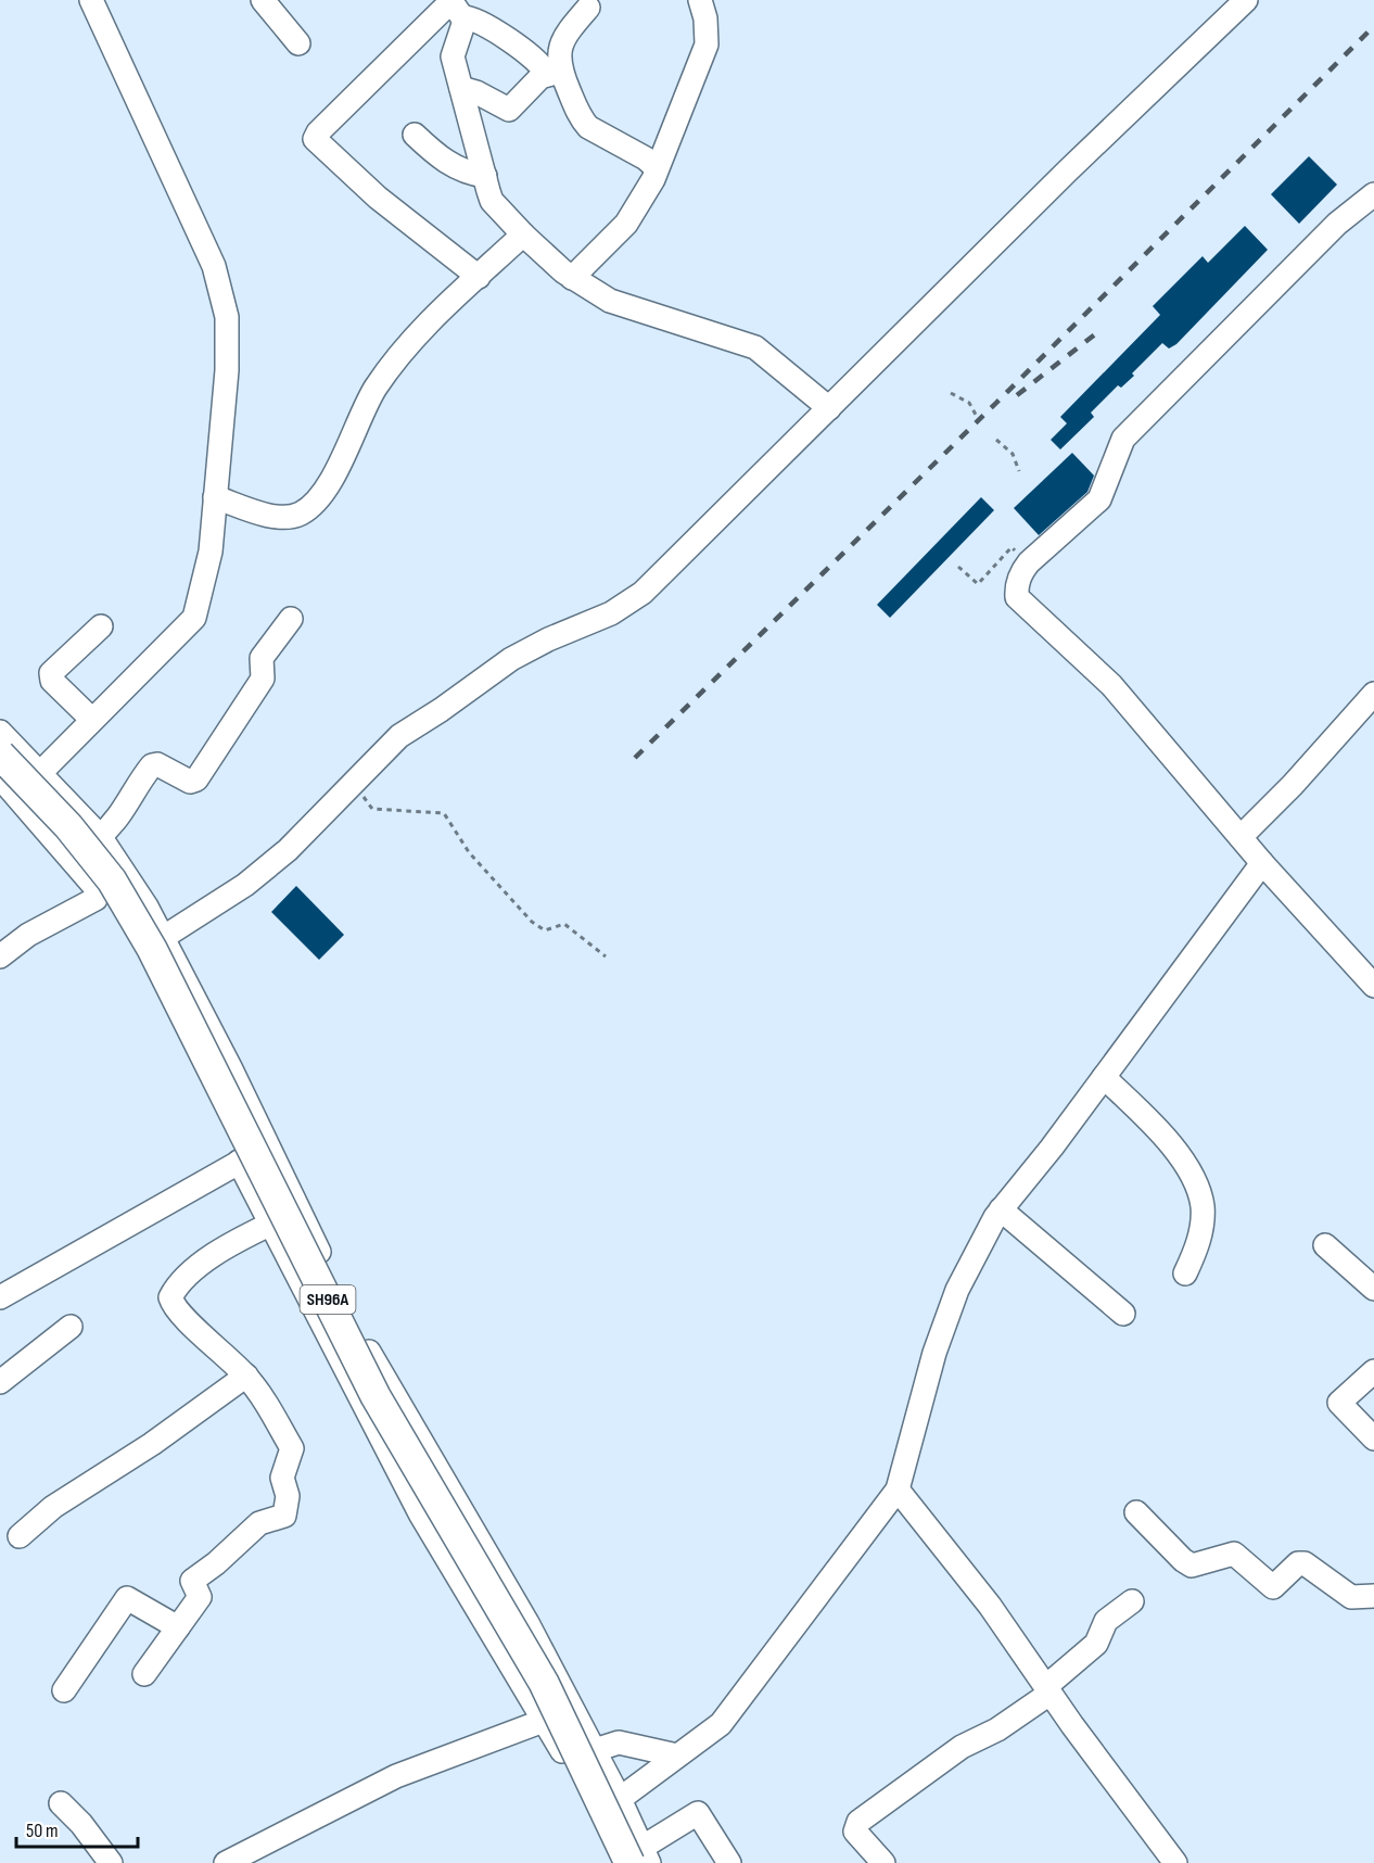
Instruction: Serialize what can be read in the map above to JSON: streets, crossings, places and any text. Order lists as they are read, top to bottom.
{
  "streets": {
    "main road": ["SH96A"]
  },
  "scale_bar": "50 m"
}
